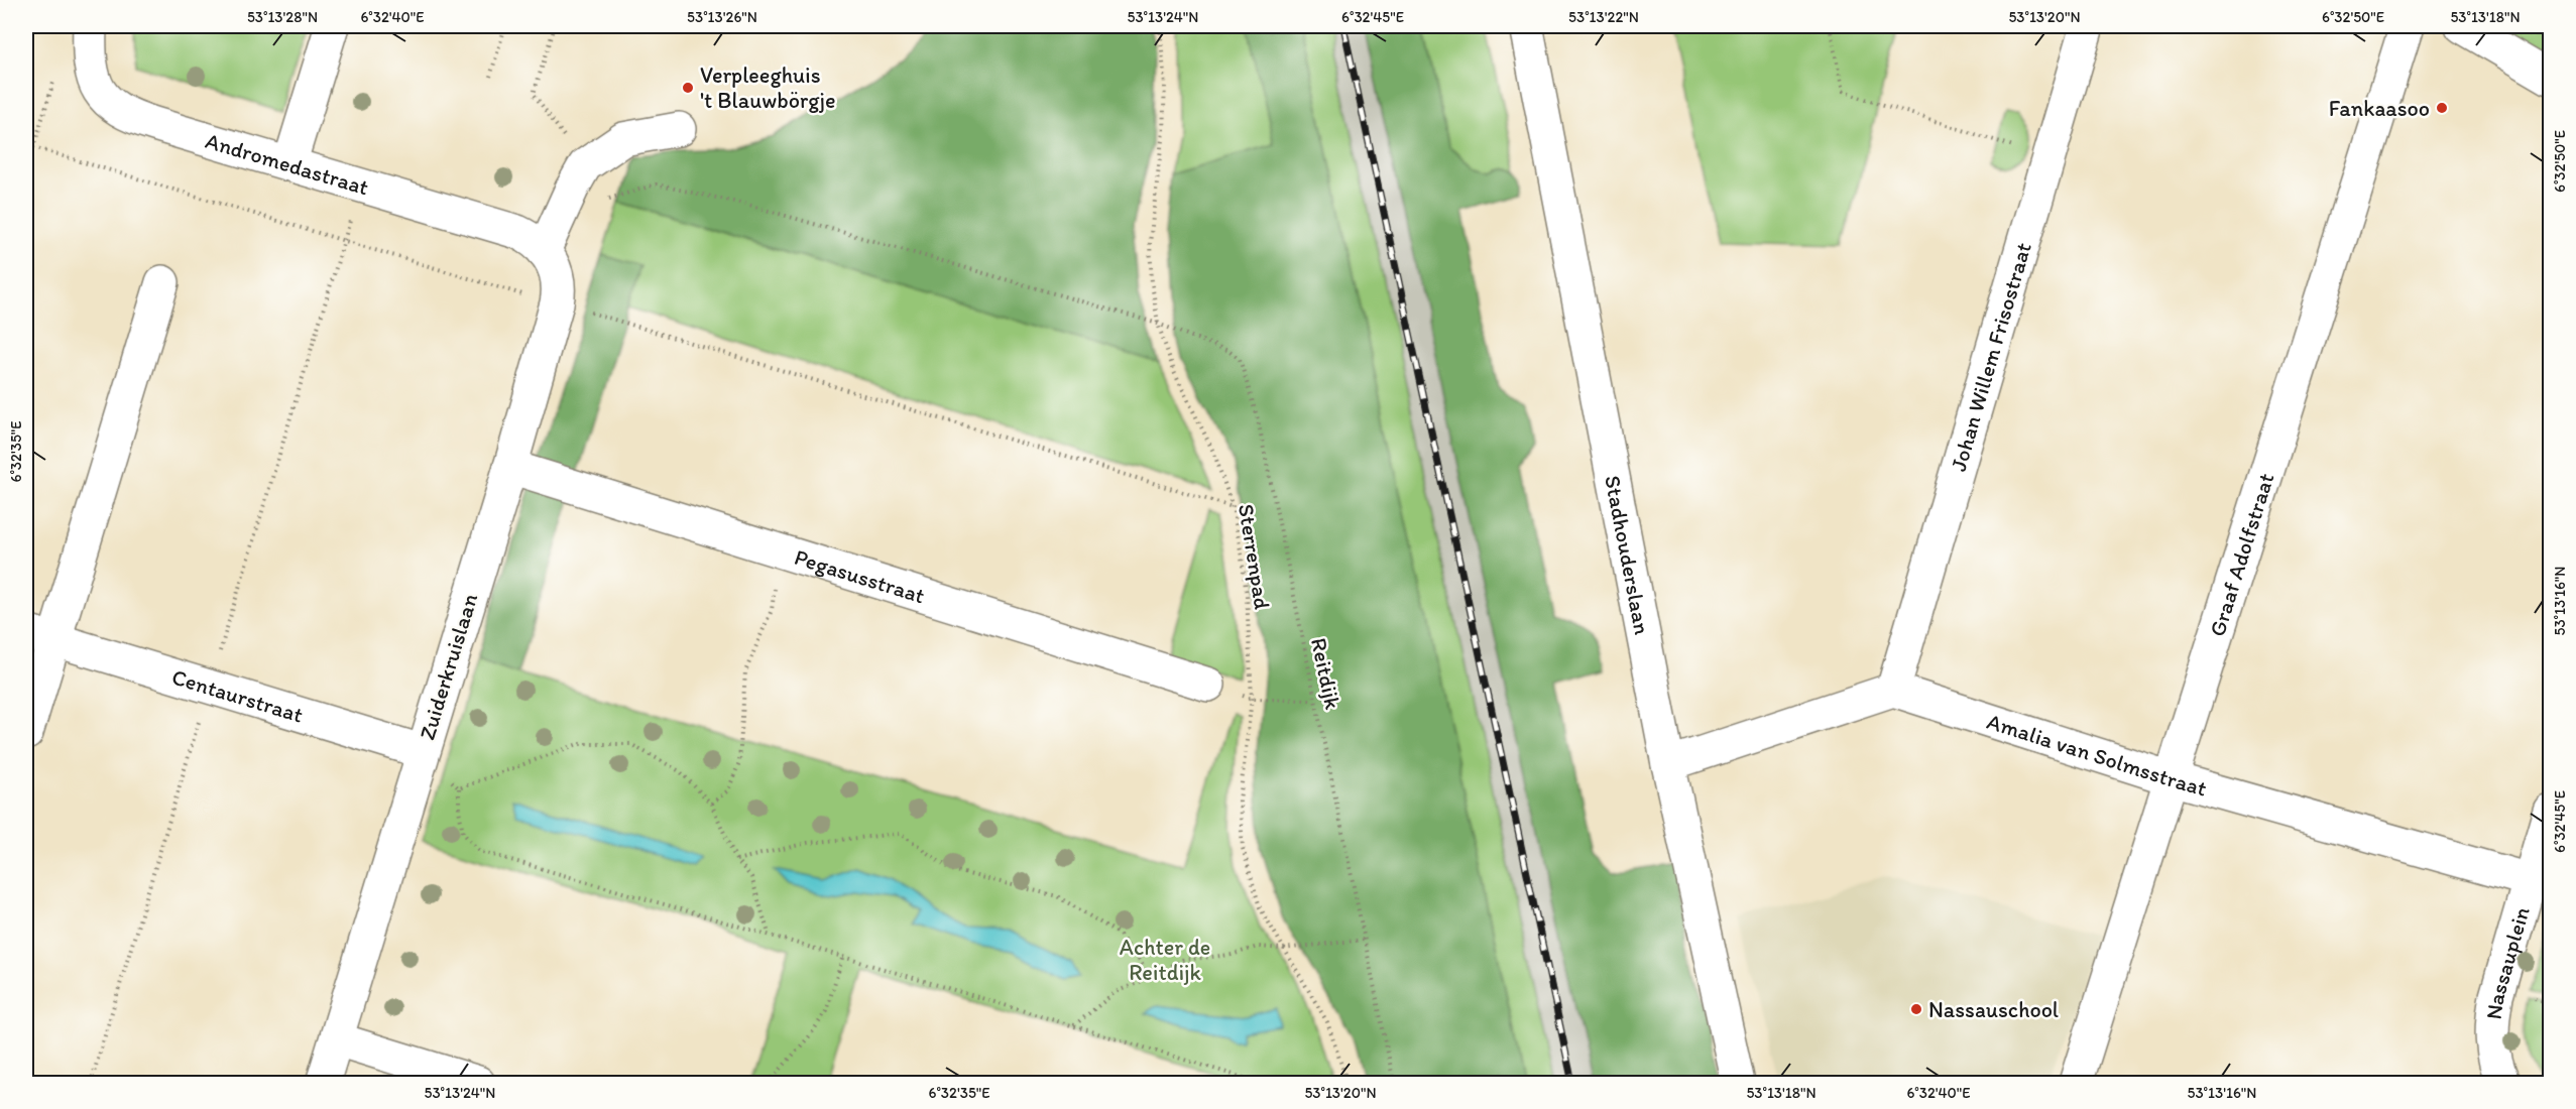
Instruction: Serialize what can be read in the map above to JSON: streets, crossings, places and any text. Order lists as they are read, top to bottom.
{
  "streets": {
    "street": [
      "Andromedastraat",
      "Johan Willem Frisostraat",
      "Graaf Adolfstraat",
      "Stadhouderslaan",
      "Pegasusstraat",
      "Zuiderkruislaan",
      "Centaurstraat",
      "Amalia van Solmsstraat",
      "Nassauplein"
    ],
    "path": ["Sterrenpad", "Reitdijk"]
  },
  "crossings": [
    ["Andromedastraat", "Zuiderkruislaan"],
    ["Johan Willem Frisostraat", "Amalia van Solmsstraat"],
    ["Graaf Adolfstraat", "Amalia van Solmsstraat"],
    ["Sterrenpad", "Reitdijk"],
    ["Pegasusstraat", "Zuiderkruislaan"],
    ["Zuiderkruislaan", "Centaurstraat"],
    ["Amalia van Solmsstraat", "Nassauplein"]
  ],
  "parks": ["Achter de Reitdijk"],
  "places": ["Verpleeghuis 't Blauwbörgje", "Fankaasoo", "Nassauschool"],
  "coordinates": [
    "53°13'28\"N",
    "6°32'40\"E",
    "53°13'26\"N",
    "53°13'24\"N",
    "6°32'45\"E",
    "53°13'22\"N",
    "53°13'20\"N",
    "6°32'50\"E",
    "53°13'18\"N",
    "6°32'35\"E",
    "53°13'16\"N"
  ]
}
